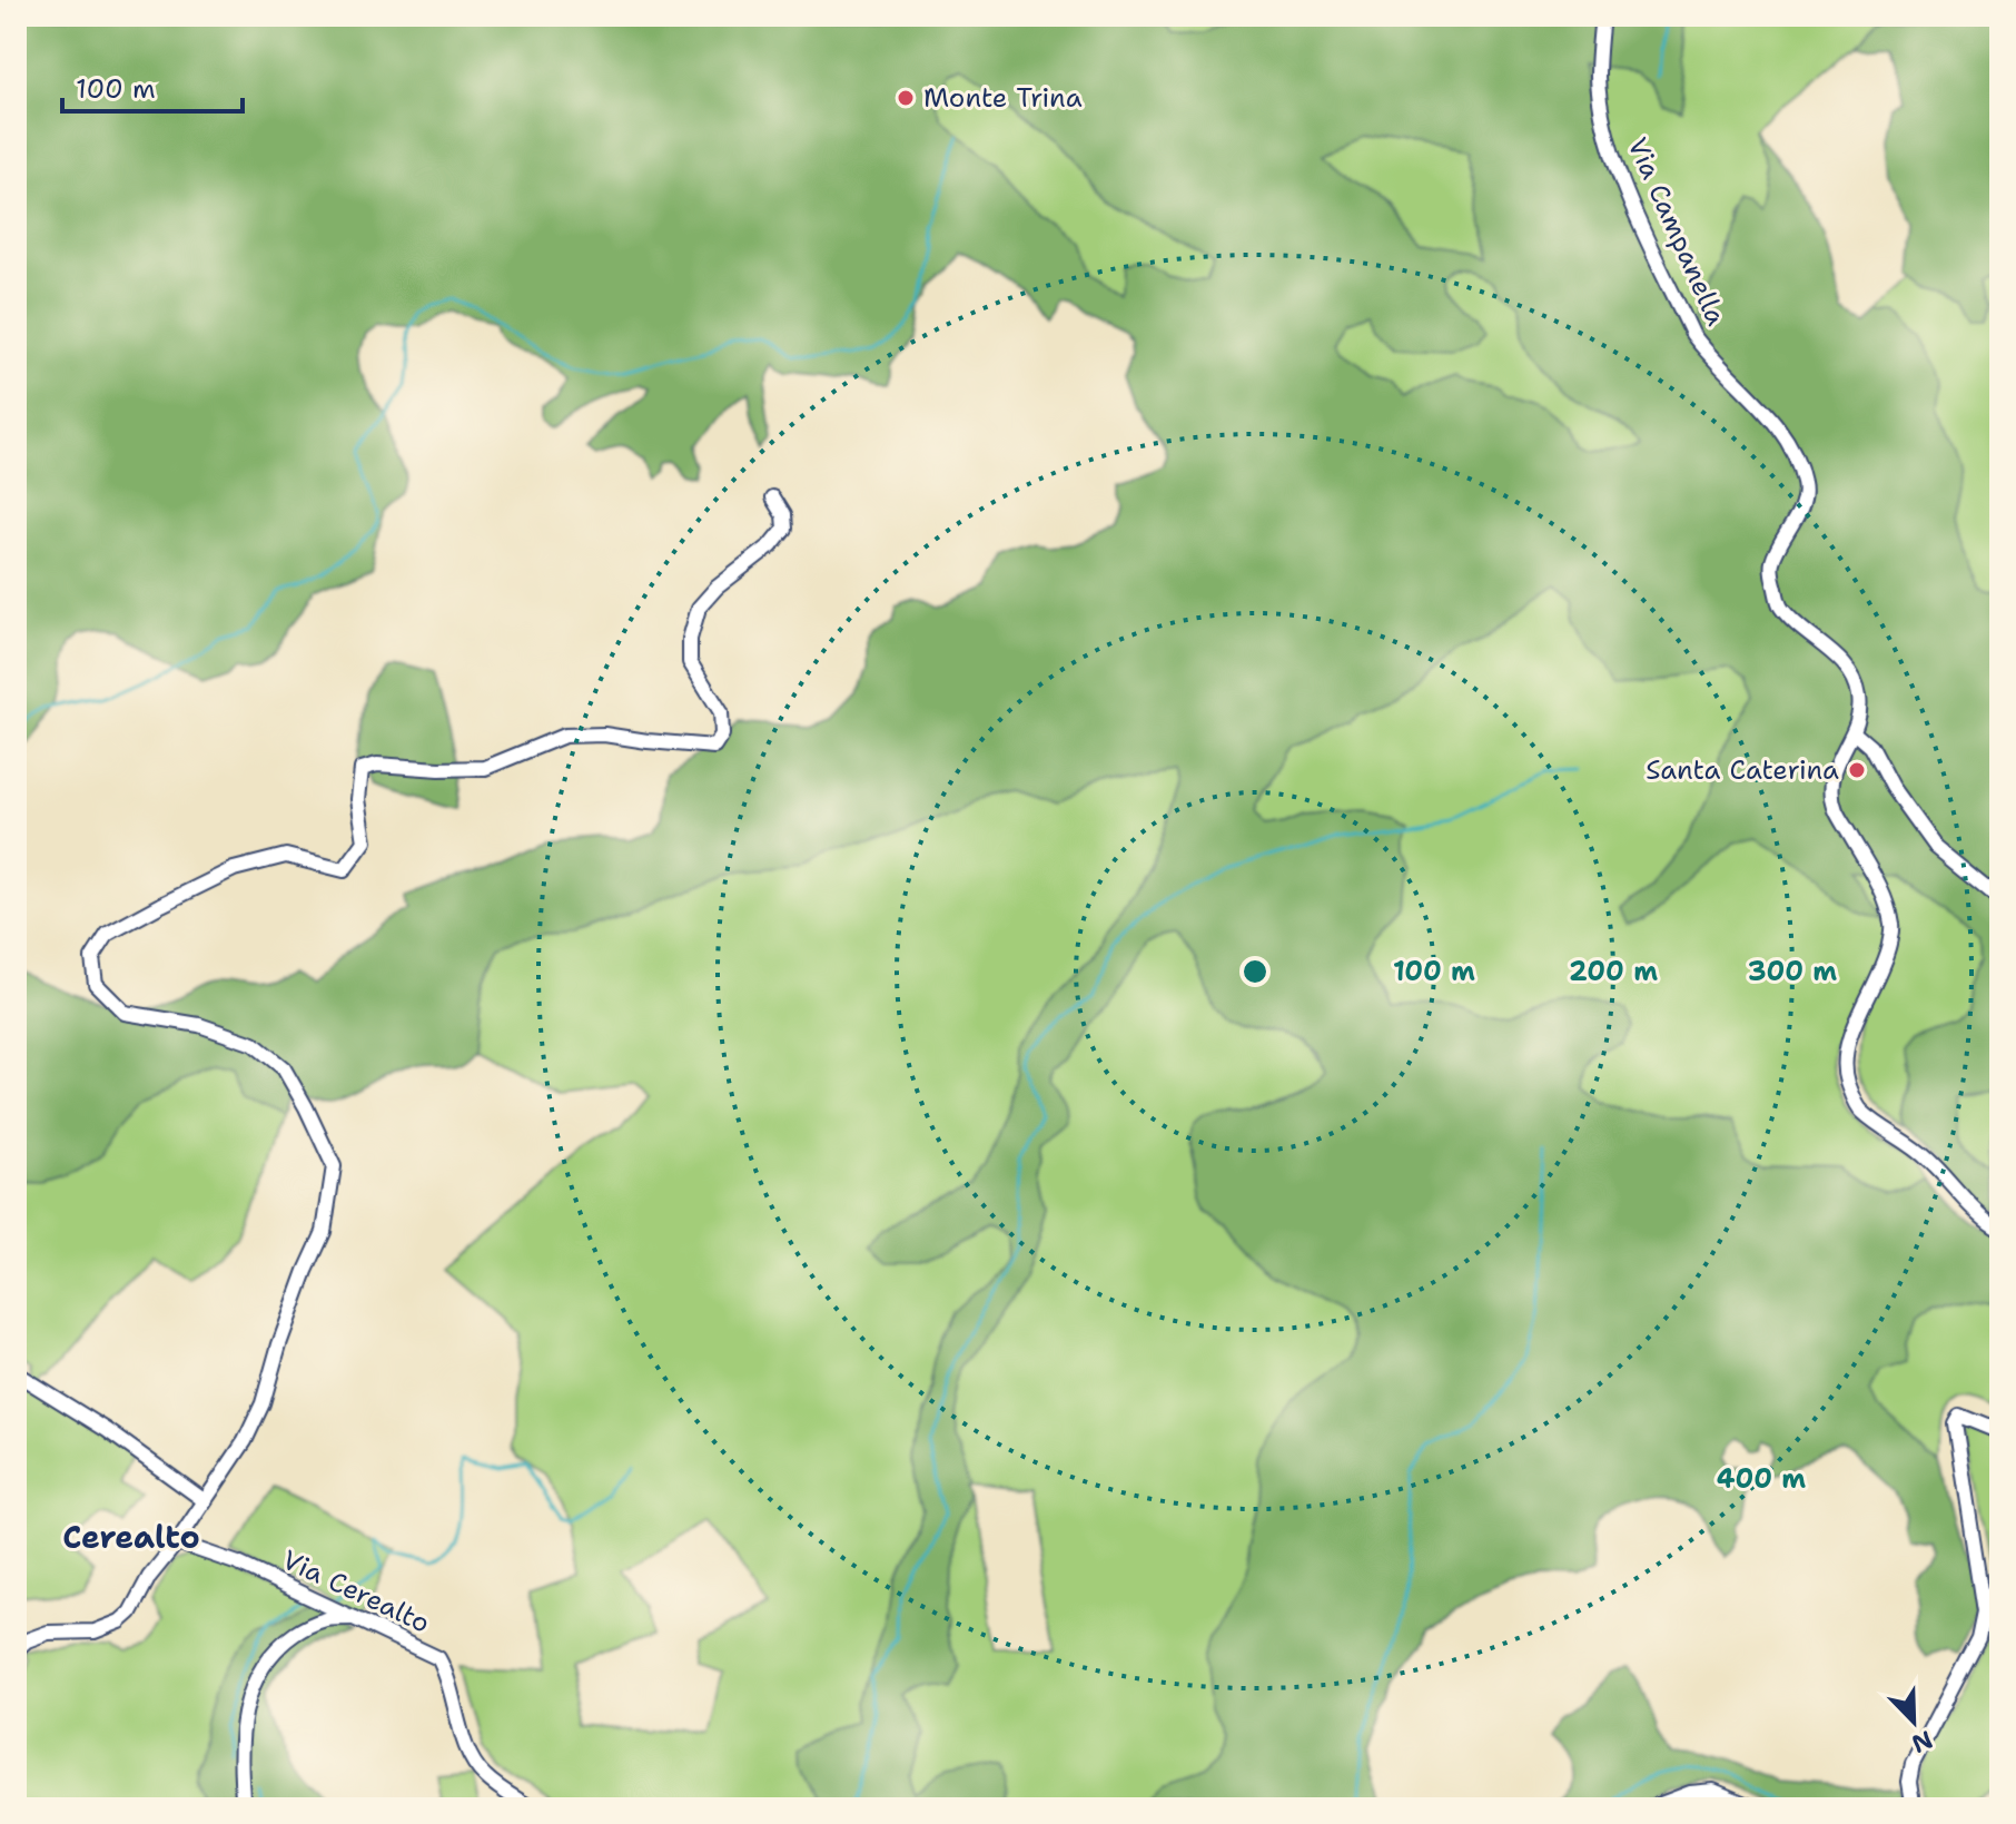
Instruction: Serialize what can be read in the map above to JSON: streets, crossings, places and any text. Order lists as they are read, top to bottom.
{
  "streets": {
    "street": ["Via Campanella", "Via Cerealto"]
  },
  "districts": ["Cerealto"],
  "places": ["Monte Trina", "Santa Caterina"],
  "scale_bar": "100 m",
  "north": "bottom right",
  "rings": [
    "100 m",
    "200 m",
    "300 m",
    "400 m"
  ]
}
